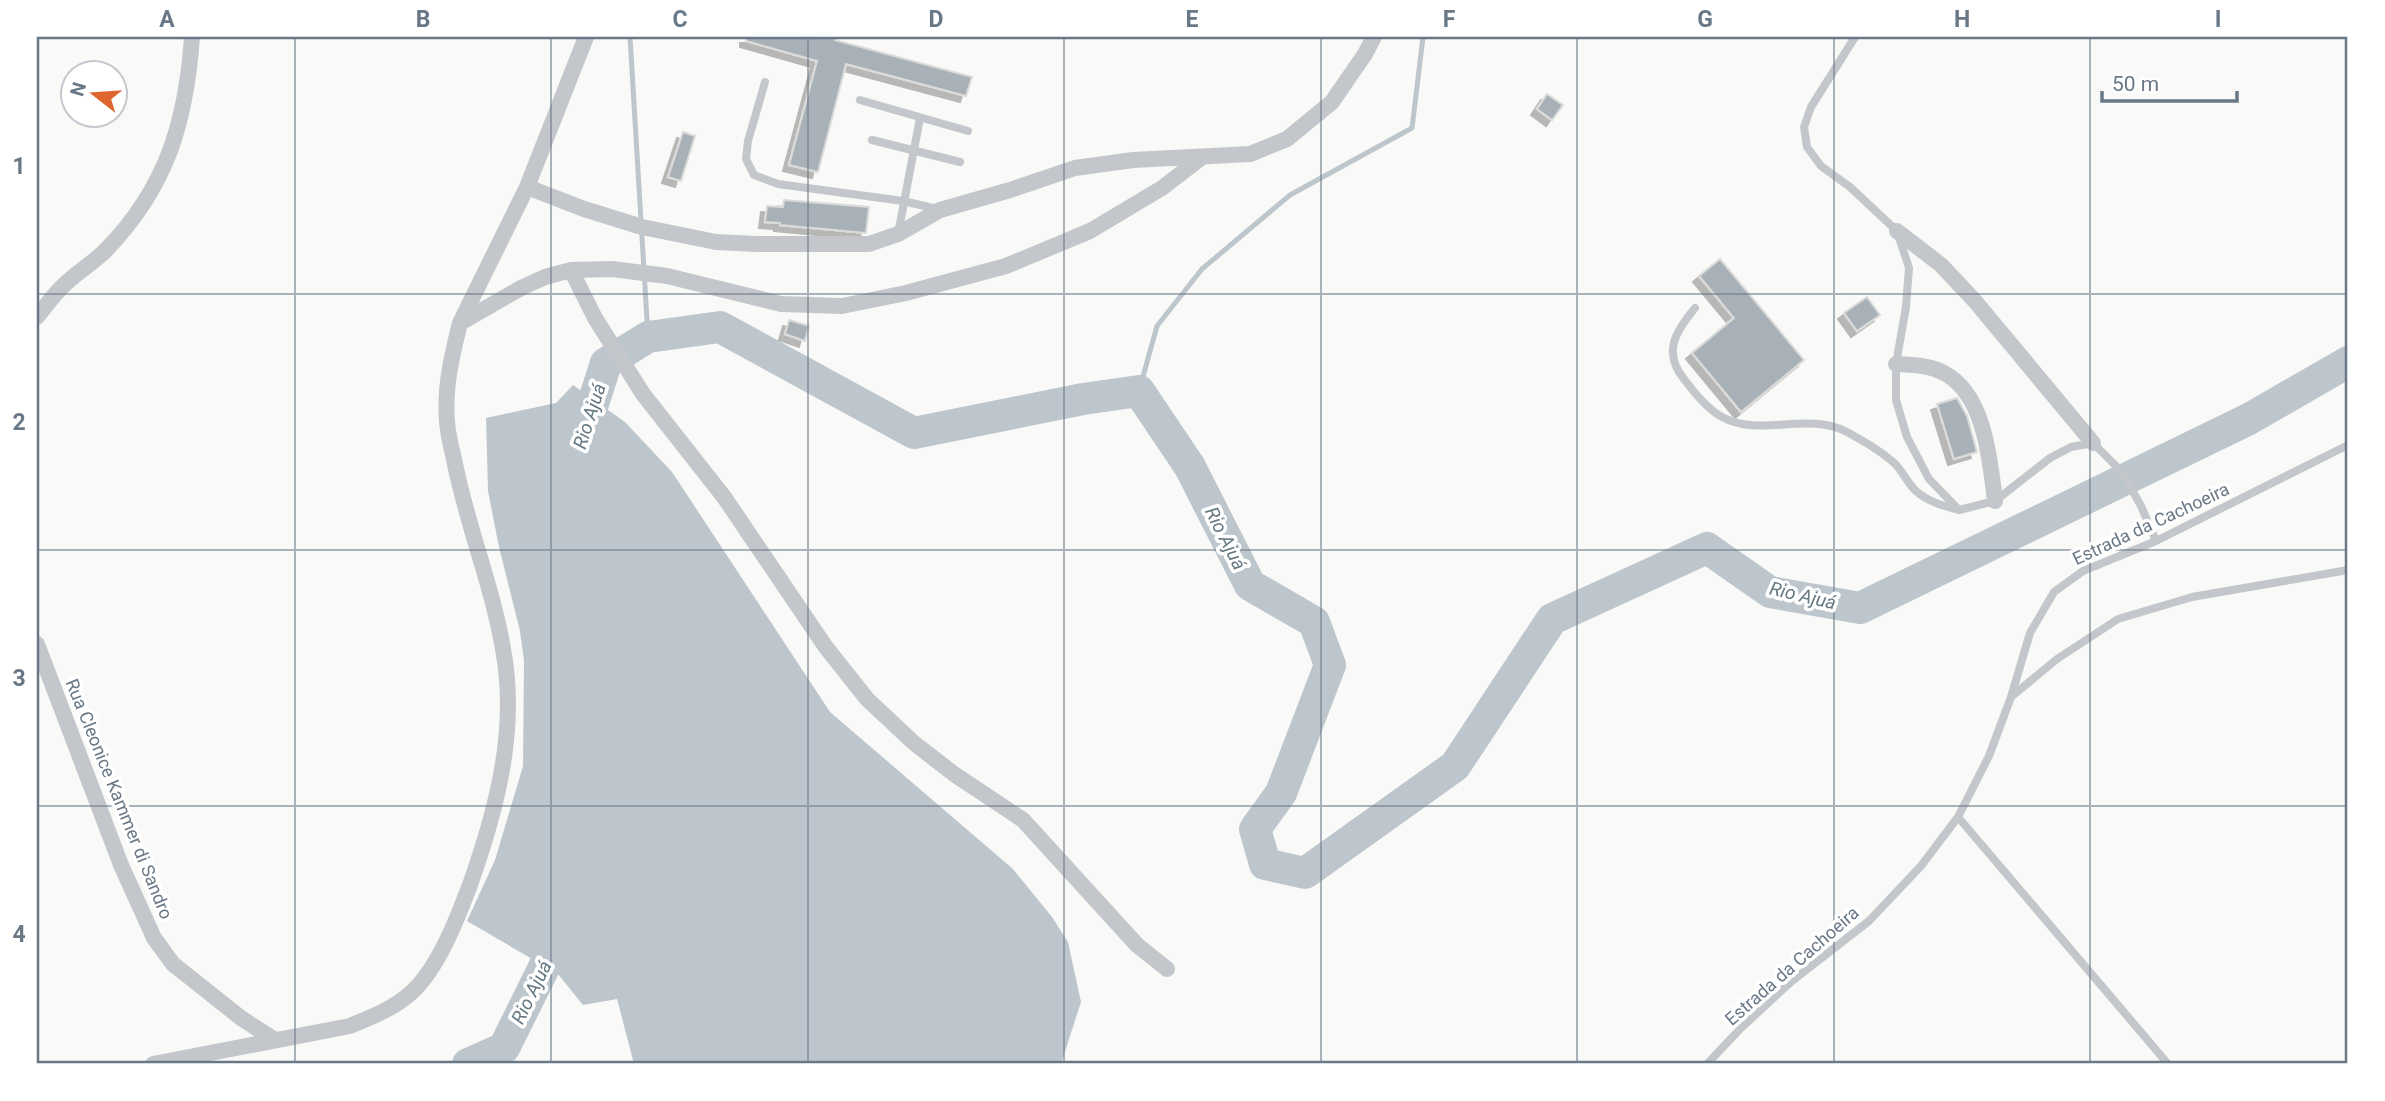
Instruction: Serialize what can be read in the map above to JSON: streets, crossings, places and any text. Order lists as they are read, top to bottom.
{
  "streets": {
    "street": ["Rua Cleonice Kammer di Sandro"],
    "lane": ["Estrada da Cachoeira"]
  },
  "water": ["Rio Ajuá"],
  "scale_bar": "50 m",
  "north": "left",
  "grid": {
    "columns": [
      "A",
      "B",
      "C",
      "D",
      "E",
      "F",
      "G",
      "H",
      "I"
    ],
    "rows": [
      "1",
      "2",
      "3",
      "4"
    ]
  }
}
